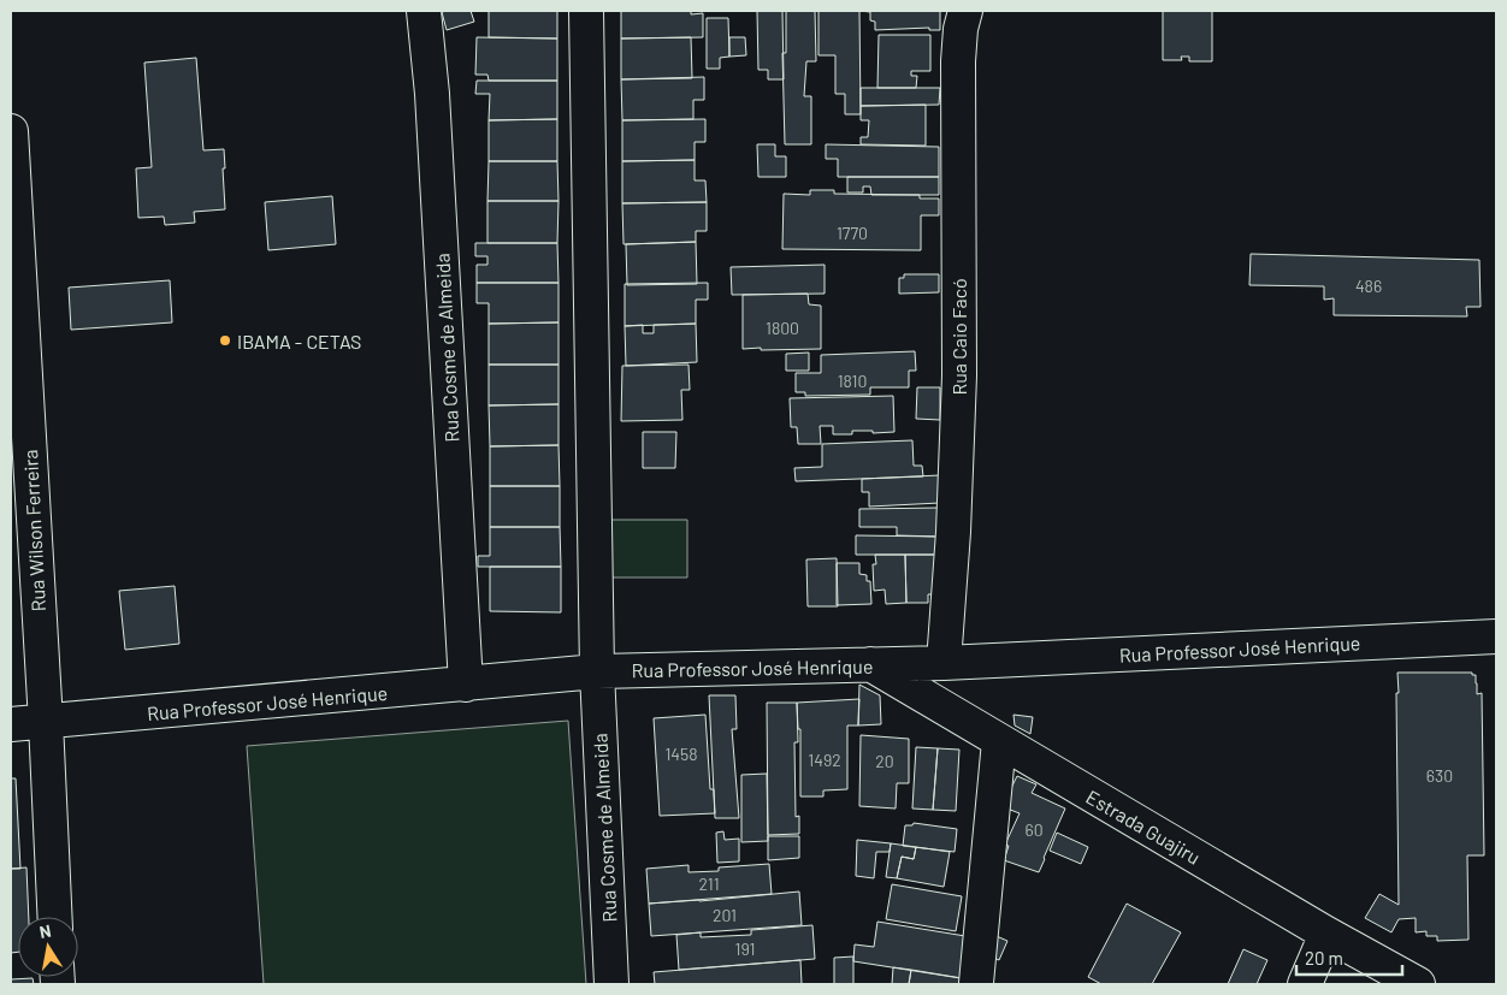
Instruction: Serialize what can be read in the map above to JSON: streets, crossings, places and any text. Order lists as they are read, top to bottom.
{
  "streets": {
    "street": [
      "Rua Caio Facó",
      "Rua Cosme de Almeida",
      "Rua Wilson Ferreira",
      "Rua Professor José Henrique",
      "Estrada Guajiru"
    ]
  },
  "crossings": [
    ["Rua Caio Facó", "Rua Professor José Henrique"],
    ["Rua Cosme de Almeida", "Rua Professor José Henrique"],
    ["Rua Wilson Ferreira", "Rua Professor José Henrique"],
    ["Rua Professor José Henrique", "Estrada Guajiru"]
  ],
  "places": ["IBAMA - CETAS"],
  "house_numbers": [
    "1770",
    "486",
    "1800",
    "1810",
    "1458",
    "1492",
    "20",
    "630",
    "60",
    "211",
    "201",
    "191"
  ],
  "scale_bar": "20 m",
  "north": "top"
}
